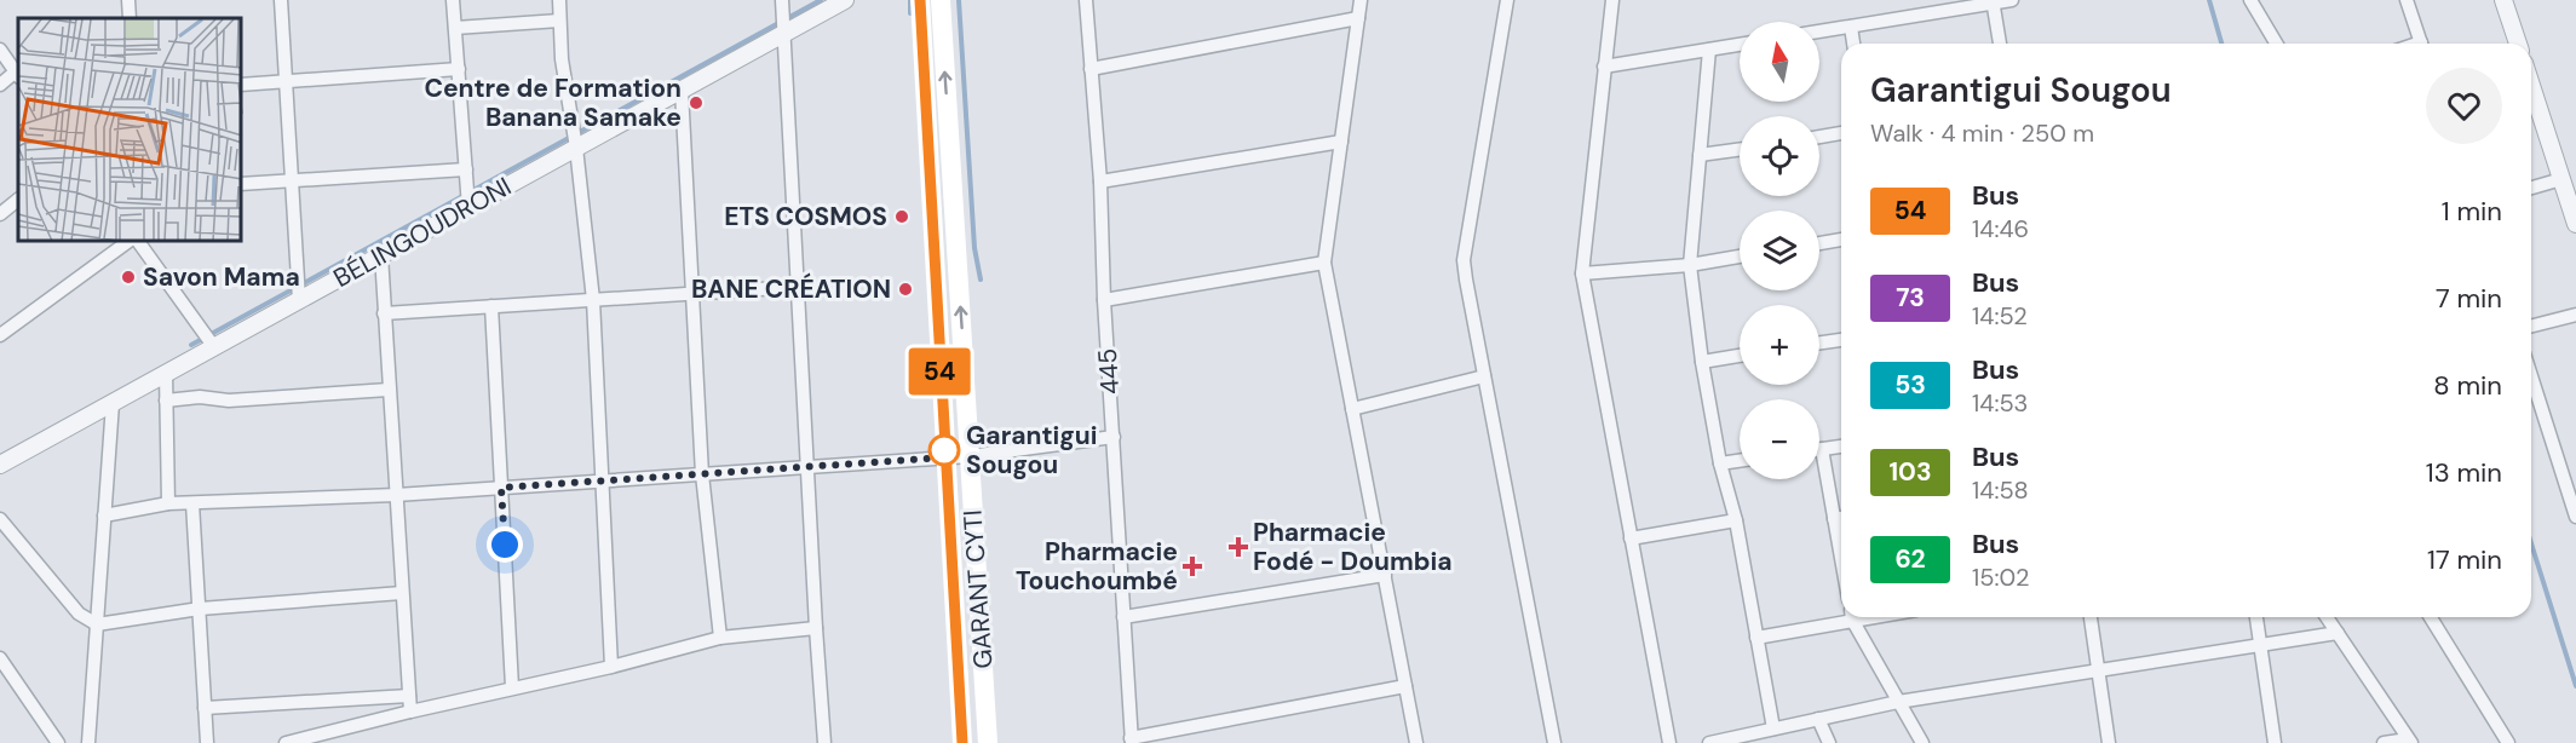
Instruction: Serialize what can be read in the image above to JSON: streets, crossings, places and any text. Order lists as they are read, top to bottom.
{
  "streets": {
    "main road": ["GARANT CYTI"],
    "street": ["BÉLINGOUDRONI", "445"]
  },
  "places": {
    "other": [
      "Centre de Formation Banana Samake",
      "ETS COSMOS",
      "Savon Mama",
      "BANE CRÉATION",
      "Garantigui Sougou"
    ],
    "health": ["Pharmacie Fodé - Doumbia", "Pharmacie Touchoumbé"]
  },
  "lines": ["bus line 54"],
  "north": "top",
  "page": {
    "on_map": "54",
    "map_buttons": ["+", "−"],
    "heading": ["Garantigui Sougou", "Walk · 4 min · 250 m"],
    "list": [
      {
        "mark": "54",
        "name": "Bus",
        "note": "14:46",
        "value": "1 min"
      },
      {
        "mark": "73",
        "name": "Bus",
        "note": "14:52",
        "value": "7 min"
      },
      {
        "mark": "53",
        "name": "Bus",
        "note": "14:53",
        "value": "8 min"
      },
      {
        "mark": "103",
        "name": "Bus",
        "note": "14:58",
        "value": "13 min"
      },
      {
        "mark": "62",
        "name": "Bus",
        "note": "15:02",
        "value": "17 min"
      }
    ]
  }
}
